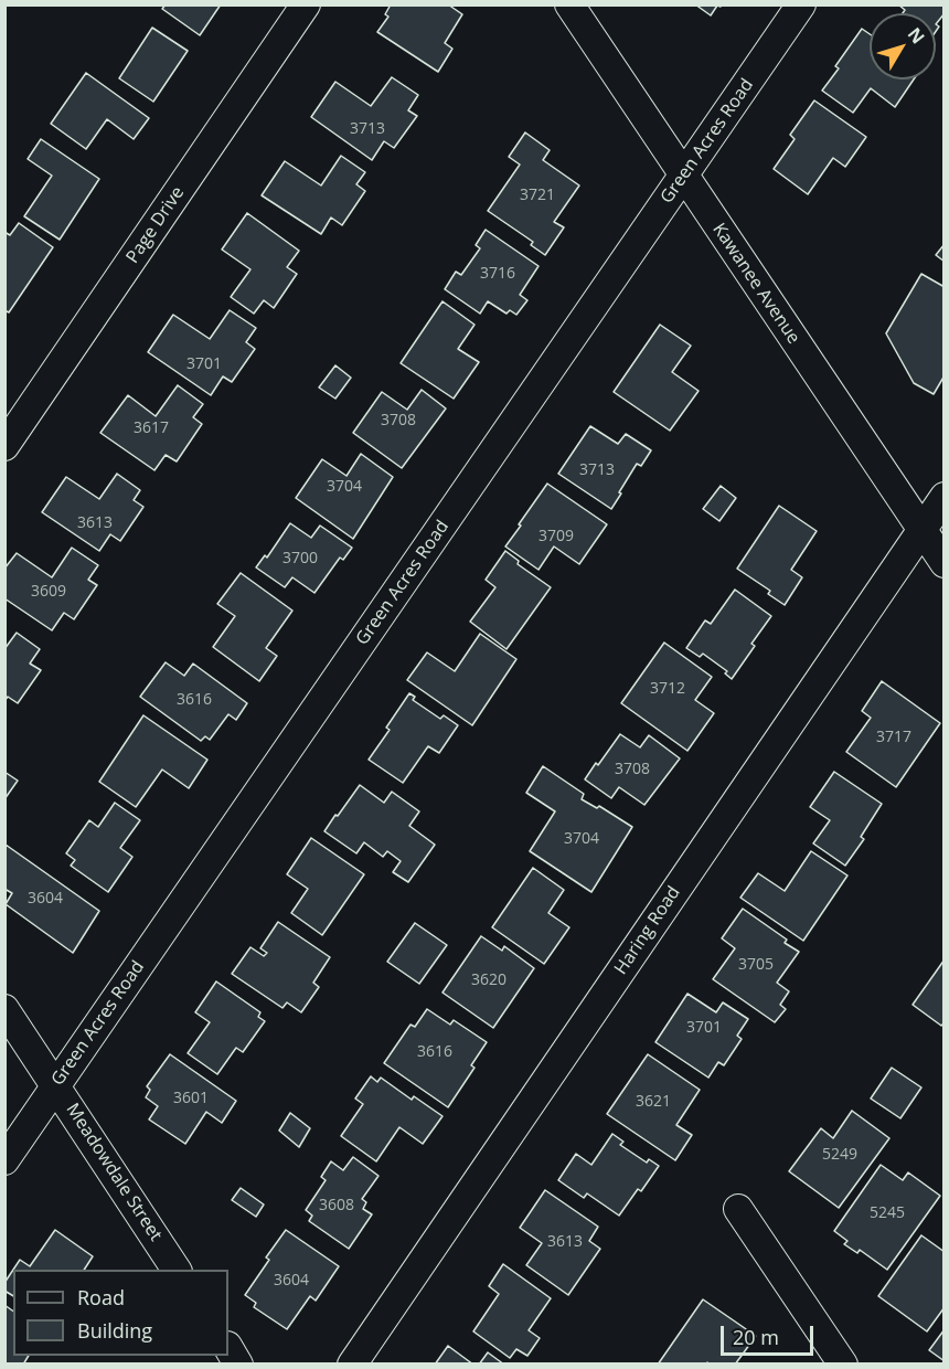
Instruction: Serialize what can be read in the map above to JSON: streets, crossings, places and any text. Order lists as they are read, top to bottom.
{
  "streets": {
    "street": [
      "Green Acres Road",
      "Page Drive",
      "Kawanee Avenue",
      "Haring Road",
      "Meadowdale Street"
    ]
  },
  "crossings": [
    ["Green Acres Road", "Kawanee Avenue"],
    ["Green Acres Road", "Meadowdale Street"],
    ["Kawanee Avenue", "Haring Road"]
  ],
  "house_numbers": [
    "3713",
    "3721",
    "3716",
    "3701",
    "3708",
    "3617",
    "3713",
    "3704",
    "3613",
    "3709",
    "3700",
    "3609",
    "3712",
    "3616",
    "3717",
    "3708",
    "3704",
    "3604",
    "3705",
    "3620",
    "3701",
    "3616",
    "3601",
    "3621",
    "5249",
    "3608",
    "5245",
    "3613",
    "3604"
  ],
  "legend": ["Road", "Building"],
  "scale_bar": "20 m",
  "north": "top right"
}
